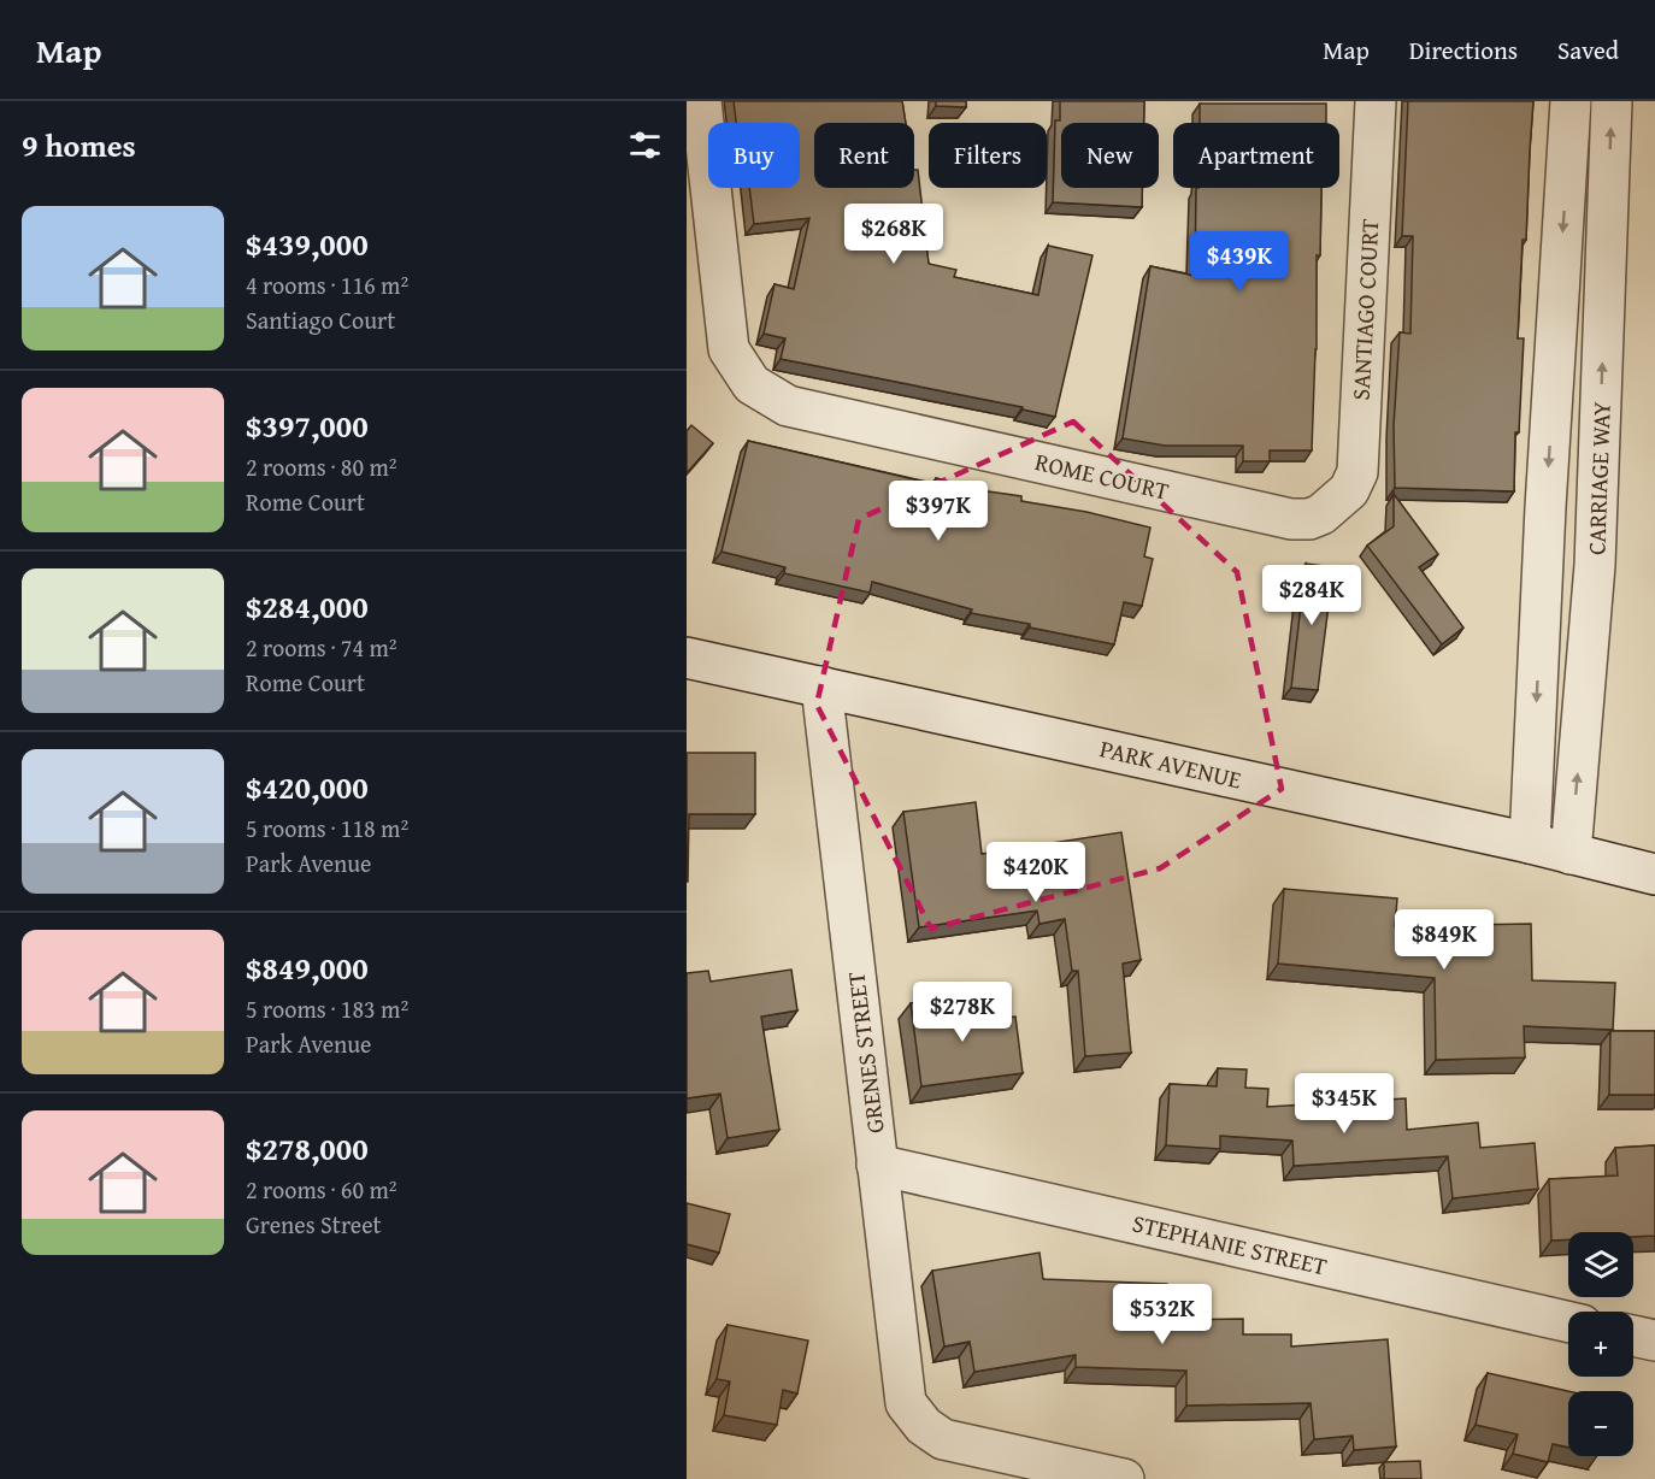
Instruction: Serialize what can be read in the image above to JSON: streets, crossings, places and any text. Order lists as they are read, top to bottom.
{
  "streets": {
    "street": [
      "SANTIAGO COURT",
      "ROME COURT",
      "CARRIAGE WAY",
      "PARK AVENUE",
      "GRENES STREET",
      "STEPHANIE STREET"
    ]
  },
  "crossings": [
    ["SANTIAGO COURT", "ROME COURT"],
    ["CARRIAGE WAY", "PARK AVENUE"],
    ["PARK AVENUE", "GRENES STREET"],
    ["GRENES STREET", "STEPHANIE STREET"]
  ],
  "page": {
    "header": "Map",
    "nav": ["Map", "Directions", "Saved"],
    "heading": "9 homes",
    "chip": [
      "Buy",
      "Rent",
      "Filters",
      "New",
      "Apartment"
    ],
    "list": [
      {
        "name": "$439,000",
        "note": "4 rooms · 116 m² · Santiago Court"
      },
      {
        "name": "$397,000",
        "note": "2 rooms · 80 m² · Rome Court"
      },
      {
        "name": "$284,000",
        "note": "2 rooms · 74 m² · Rome Court"
      },
      {
        "name": "$420,000",
        "note": "5 rooms · 118 m² · Park Avenue"
      },
      {
        "name": "$849,000",
        "note": "5 rooms · 183 m² · Park Avenue"
      },
      {
        "name": "$278,000",
        "note": "2 rooms · 60 m² · Grenes Street"
      }
    ],
    "price": [
      "$268K",
      "$439K",
      "$397K",
      "$284K",
      "$420K",
      "$849K",
      "$278K",
      "$345K",
      "$532K"
    ],
    "map_buttons": ["+", "−"]
  }
}
